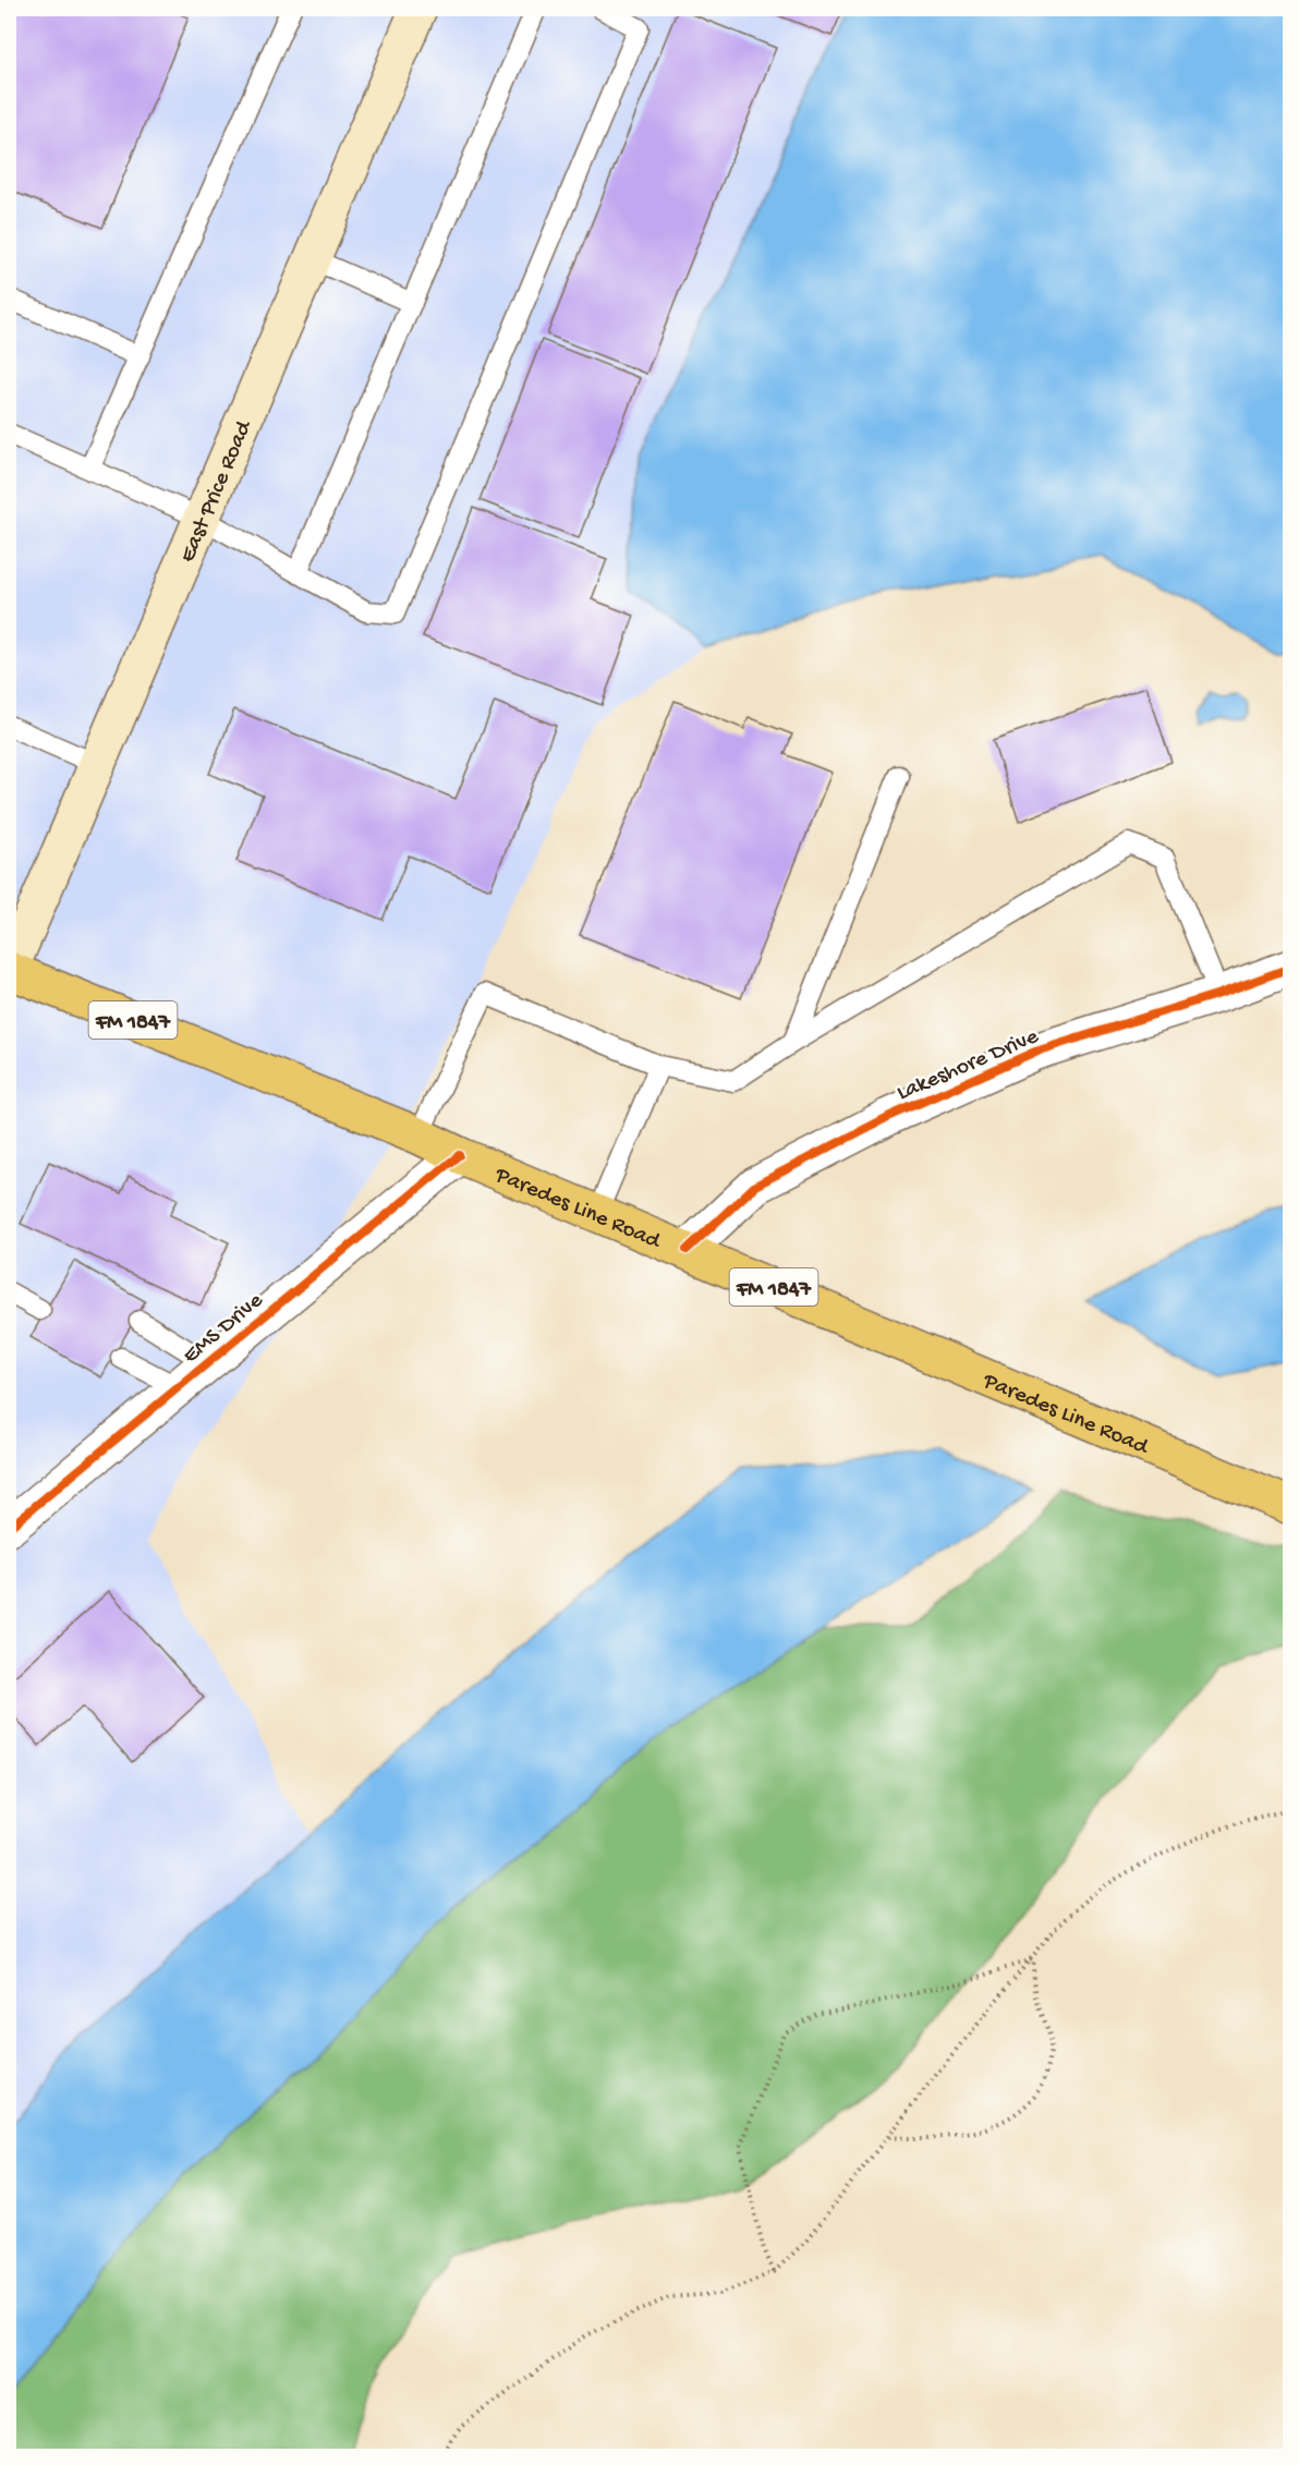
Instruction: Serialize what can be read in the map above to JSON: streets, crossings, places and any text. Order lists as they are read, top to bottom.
{
  "streets": {
    "main road": ["East Price Road", "FM 1847", "Paredes Line Road"],
    "street": ["Lakeshore Drive", "EMS Drive"]
  },
  "crossings": [
    ["East Price Road", "Paredes Line Road"],
    ["Lakeshore Drive", "Paredes Line Road"],
    ["Paredes Line Road", "EMS Drive"]
  ]
}
